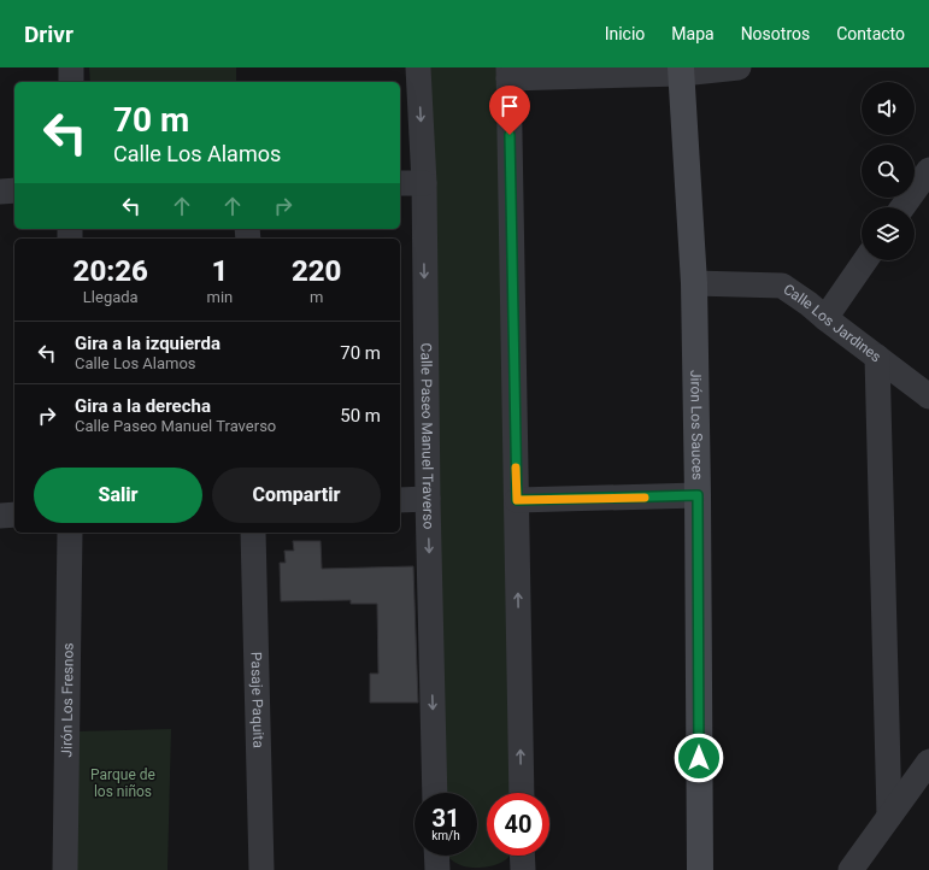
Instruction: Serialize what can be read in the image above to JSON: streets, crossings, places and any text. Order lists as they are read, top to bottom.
{
  "streets": {
    "street": [
      "Calle Los Jardines",
      "Jirón Los Sauces",
      "Calle Paseo Manuel Traverso",
      "Jirón Los Fresnos",
      "Pasaje Paquita"
    ]
  },
  "crossings": [
    ["Calle Los Jardines", "Jirón Los Sauces"]
  ],
  "parks": ["Parque de los niños"],
  "page": {
    "header": "Drivr",
    "nav": [
      "Inicio",
      "Mapa",
      "Nosotros",
      "Contacto"
    ],
    "turn": ["70 m", "Calle Los Alamos"],
    "eta": [
      "20:26",
      "Llegada",
      "1",
      "min",
      "220",
      "m"
    ],
    "list": [
      {
        "name": "Gira a la izquierda",
        "note": "Calle Los Alamos",
        "value": "70 m"
      },
      {
        "name": "Gira a la derecha",
        "note": "Calle Paseo Manuel Traverso",
        "value": "50 m"
      }
    ],
    "buttons": ["Salir", "Compartir"],
    "speed": "31 km/h",
    "limit": "40"
  }
}
